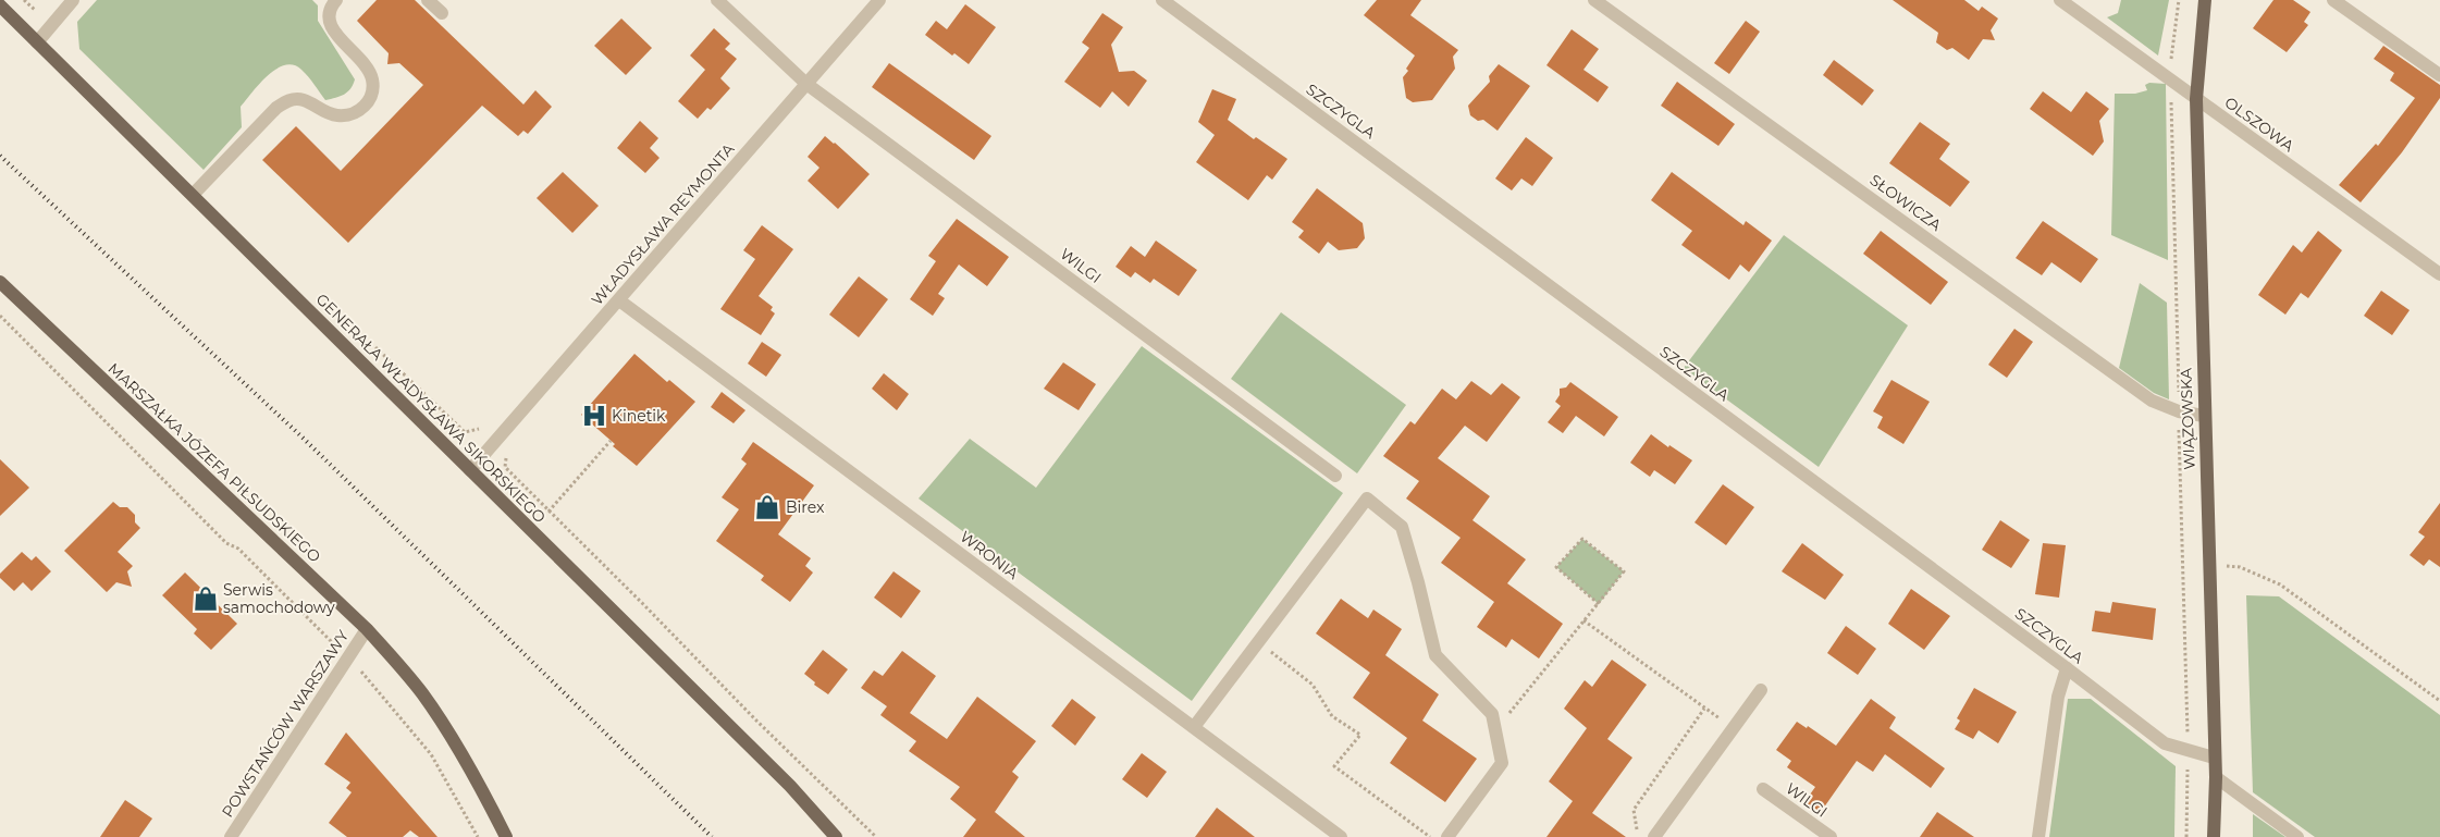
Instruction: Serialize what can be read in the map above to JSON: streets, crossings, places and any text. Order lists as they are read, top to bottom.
{
  "streets": {
    "main road": ["GENERAŁA WŁADYSŁAWA SIKORSKIEGO", "WIĄZOWSKA", "MARSZAŁKA JÓZEFA PIŁSUDSKIEGO"],
    "street": [
      "SZCZYGLA",
      "OLSZOWA",
      "SŁOWICZA",
      "WŁADYSŁAWA REYMONTA",
      "WILGI",
      "WRONIA",
      "POWSTAŃCÓW WARSZAWY"
    ]
  },
  "crossings": [
    ["SZCZYGLA", "WIĄZOWSKA"],
    ["OLSZOWA", "WIĄZOWSKA"],
    ["SŁOWICZA", "WIĄZOWSKA"],
    ["WŁADYSŁAWA REYMONTA", "WILGI"],
    ["WŁADYSŁAWA REYMONTA", "GENERAŁA WŁADYSŁAWA SIKORSKIEGO"],
    ["WŁADYSŁAWA REYMONTA", "WRONIA"],
    ["MARSZAŁKA JÓZEFA PIŁSUDSKIEGO", "POWSTAŃCÓW WARSZAWY"]
  ],
  "places": {
    "hospital": ["Kinetik"],
    "shop": ["Birex", "Serwis samochodowy"]
  }
}
